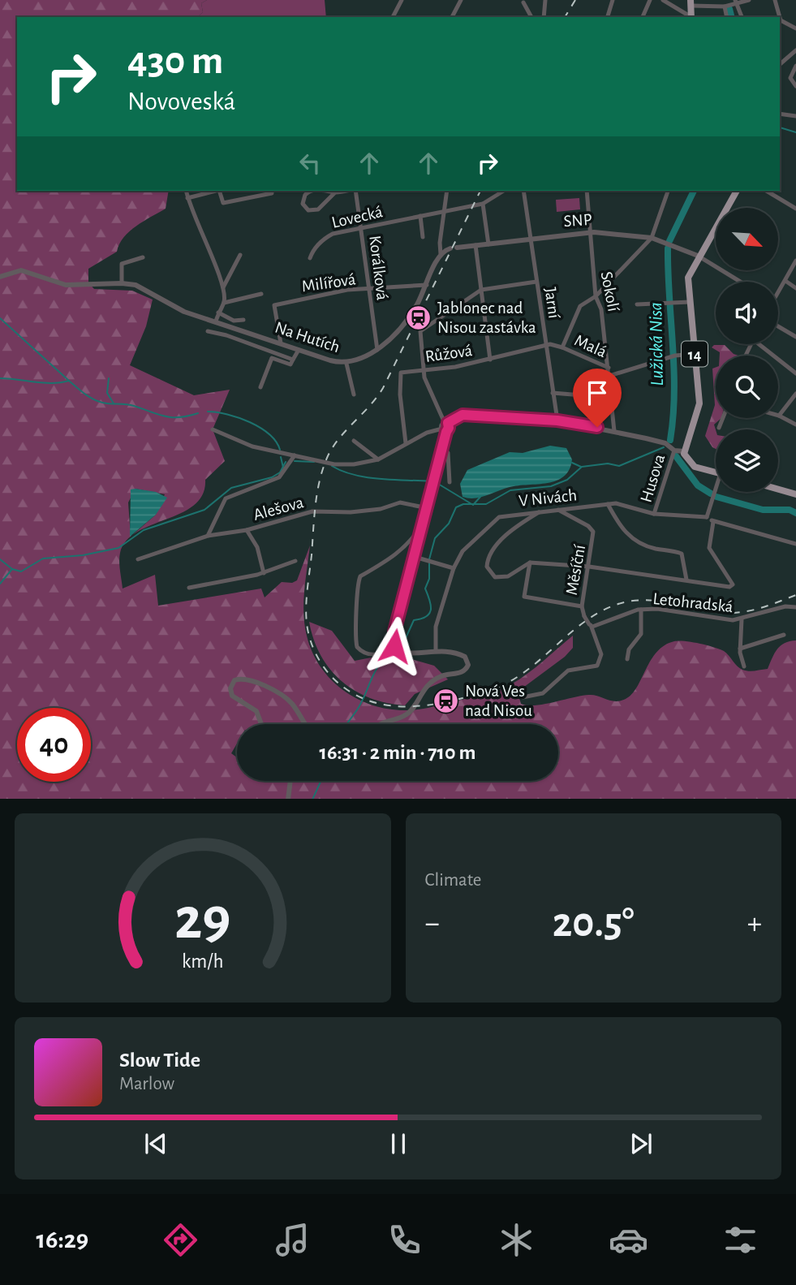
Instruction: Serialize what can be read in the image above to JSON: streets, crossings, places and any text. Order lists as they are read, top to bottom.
{
  "streets": {
    "main road": ["14"],
    "street": [
      "Lovecká",
      "SNP",
      "Korálková",
      "Milířová",
      "Sokolí",
      "Jarní",
      "Na Hutích",
      "Malá",
      "Růžová",
      "Husova",
      "V Nivách",
      "Alešova",
      "Měsíční",
      "Letohradská"
    ]
  },
  "crossings": [
    ["Lovecká", "Korálková"],
    ["SNP", "Sokolí"],
    ["SNP", "Jarní"],
    ["SNP", "Na Hutích"],
    ["SNP", "14"],
    ["Korálková", "Milířová"],
    ["Korálková", "Na Hutích"],
    ["Milířová", "Na Hutích"],
    ["Sokolí", "Malá"],
    ["Jarní", "Růžová"],
    ["Malá", "Růžová"],
    ["Husova", "V Nivách"],
    ["V Nivách", "Měsíční"],
    ["Měsíční", "Letohradská"]
  ],
  "water": ["Lužická Nisa"],
  "places": {
    "station": ["Jablonec nad Nisou zastávka", "Nová Ves nad Nisou"]
  },
  "north": "bottom right",
  "page": {
    "turn": ["430 m", "Novoveská"],
    "limit": "40",
    "trip": "16:31 · 2 min · 710 m",
    "tile": "Climate",
    "heat": ["−", "20.5°", "+"],
    "song": ["Slow Tide", "Marlow"],
    "tabs": "16:29",
    "gauge": ["29", "km/h"]
  }
}
